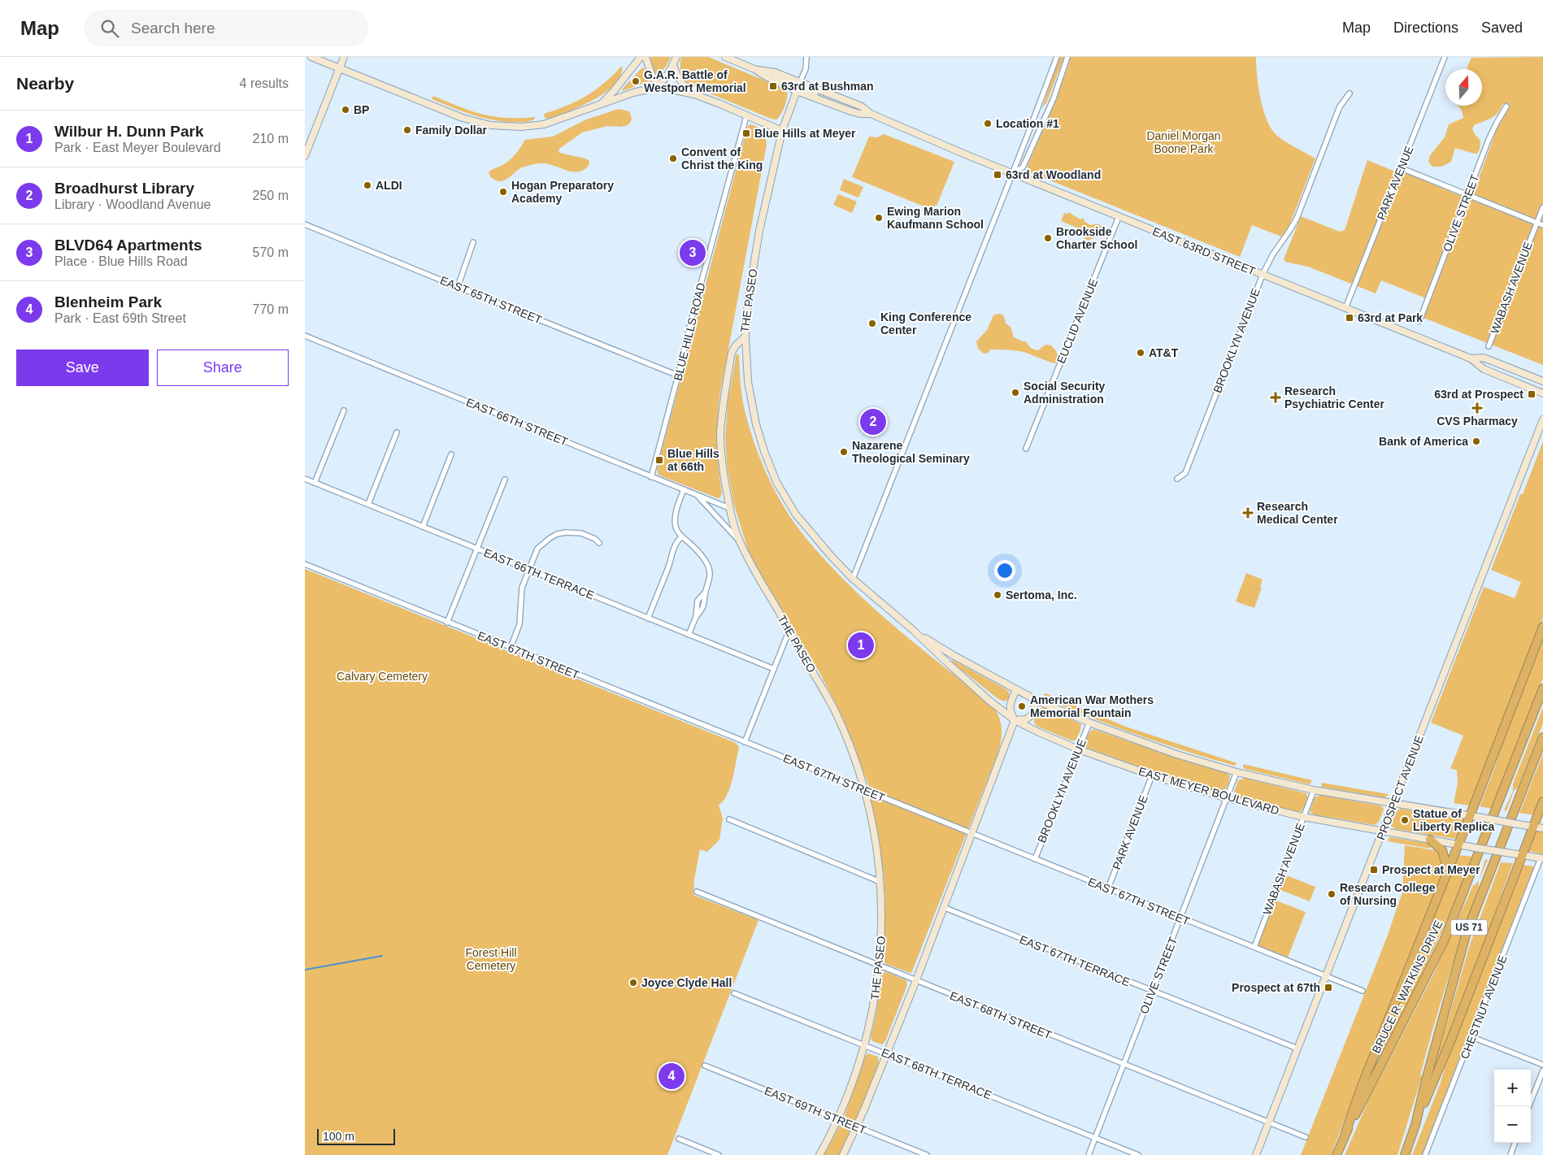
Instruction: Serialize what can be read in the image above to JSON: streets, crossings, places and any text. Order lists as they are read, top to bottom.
{
  "streets": {
    "highway": ["US 71", "BRUCE R. WATKINS DRIVE"],
    "main road": [
      "EAST 63RD STREET",
      "THE PASEO",
      "PROSPECT AVENUE",
      "EAST MEYER BOULEVARD"
    ],
    "street": [
      "PARK AVENUE",
      "OLIVE STREET",
      "WABASH AVENUE",
      "EAST 65TH STREET",
      "EUCLID AVENUE",
      "BLUE HILLS ROAD",
      "BROOKLYN AVENUE",
      "EAST 66TH STREET",
      "EAST 66TH TERRACE",
      "EAST 67TH STREET",
      "EAST 67TH TERRACE",
      "CHESTNUT AVENUE",
      "EAST 68TH STREET",
      "EAST 68TH TERRACE",
      "EAST 69TH STREET"
    ]
  },
  "crossings": [
    ["PARK AVENUE", "EAST 63RD STREET"],
    ["PARK AVENUE", "EAST 67TH STREET"],
    ["PARK AVENUE", "EAST MEYER BOULEVARD"],
    ["OLIVE STREET", "EAST 67TH STREET"],
    ["OLIVE STREET", "EAST MEYER BOULEVARD"],
    ["OLIVE STREET", "EAST 67TH TERRACE"],
    ["OLIVE STREET", "EAST 68TH STREET"],
    ["OLIVE STREET", "EAST 68TH TERRACE"],
    ["EAST 63RD STREET", "THE PASEO"],
    ["EAST 63RD STREET", "EUCLID AVENUE"],
    ["EAST 63RD STREET", "BROOKLYN AVENUE"],
    ["WABASH AVENUE", "EAST 67TH STREET"],
    ["WABASH AVENUE", "EAST MEYER BOULEVARD"],
    ["EAST 65TH STREET", "BLUE HILLS ROAD"],
    ["THE PASEO", "EAST 66TH STREET"],
    ["THE PASEO", "EAST 67TH STREET"],
    ["THE PASEO", "EAST MEYER BOULEVARD"],
    ["THE PASEO", "EAST 68TH STREET"],
    ["THE PASEO", "EAST 68TH TERRACE"],
    ["THE PASEO", "EAST 69TH STREET"],
    ["BLUE HILLS ROAD", "EAST 66TH STREET"],
    ["BROOKLYN AVENUE", "EAST 67TH STREET"],
    ["BROOKLYN AVENUE", "EAST MEYER BOULEVARD"],
    ["EAST 67TH STREET", "PROSPECT AVENUE"],
    ["PROSPECT AVENUE", "EAST MEYER BOULEVARD"],
    ["PROSPECT AVENUE", "EAST 67TH TERRACE"],
    ["PROSPECT AVENUE", "EAST 68TH STREET"],
    ["EAST MEYER BOULEVARD", "CHESTNUT AVENUE"]
  ],
  "parks": ["Daniel Morgan Boone Park", "Calvary Cemetery", "Forest Hill Cemetery"],
  "places": {
    "other": [
      "G.A.R. Battle of Westport Memorial",
      "BP",
      "Location #1",
      "Family Dollar",
      "Convent of Christ the King",
      "ALDI",
      "Hogan Preparatory Academy",
      "Ewing Marion Kaufmann School",
      "Brookside Charter School",
      "King Conference Center",
      "AT&T",
      "Social Security Administration",
      "Bank of America",
      "Nazarene Theological Seminary",
      "Sertoma, Inc.",
      "American War Mothers Memorial Fountain",
      "Statue of Liberty Replica",
      "Research College of Nursing",
      "Joyce Clyde Hall"
    ],
    "transit": [
      "63rd at Bushman",
      "Blue Hills at Meyer",
      "63rd at Woodland",
      "63rd at Park",
      "63rd at Prospect",
      "Blue Hills at 66th",
      "Prospect at Meyer",
      "Prospect at 67th"
    ],
    "health": ["Research Psychiatric Center", "CVS Pharmacy", "Research Medical Center"]
  },
  "scale_bar": "100 m",
  "north": "top",
  "page": {
    "header": "Map",
    "search": "Search here",
    "nav": ["Map", "Directions", "Saved"],
    "heading": ["Nearby", "4 results"],
    "list": [
      {
        "mark": "1",
        "name": "Wilbur H. Dunn Park",
        "note": "Park · East Meyer Boulevard",
        "value": "210 m"
      },
      {
        "mark": "2",
        "name": "Broadhurst Library",
        "note": "Library · Woodland Avenue",
        "value": "250 m"
      },
      {
        "mark": "3",
        "name": "BLVD64 Apartments",
        "note": "Place · Blue Hills Road",
        "value": "570 m"
      },
      {
        "mark": "4",
        "name": "Blenheim Park",
        "note": "Park · East 69th Street",
        "value": "770 m"
      }
    ],
    "pins": [
      "3",
      "2",
      "1",
      "4"
    ],
    "buttons": ["Save", "Share"],
    "map_buttons": ["+", "−"],
    "scale": "100 m"
  }
}
